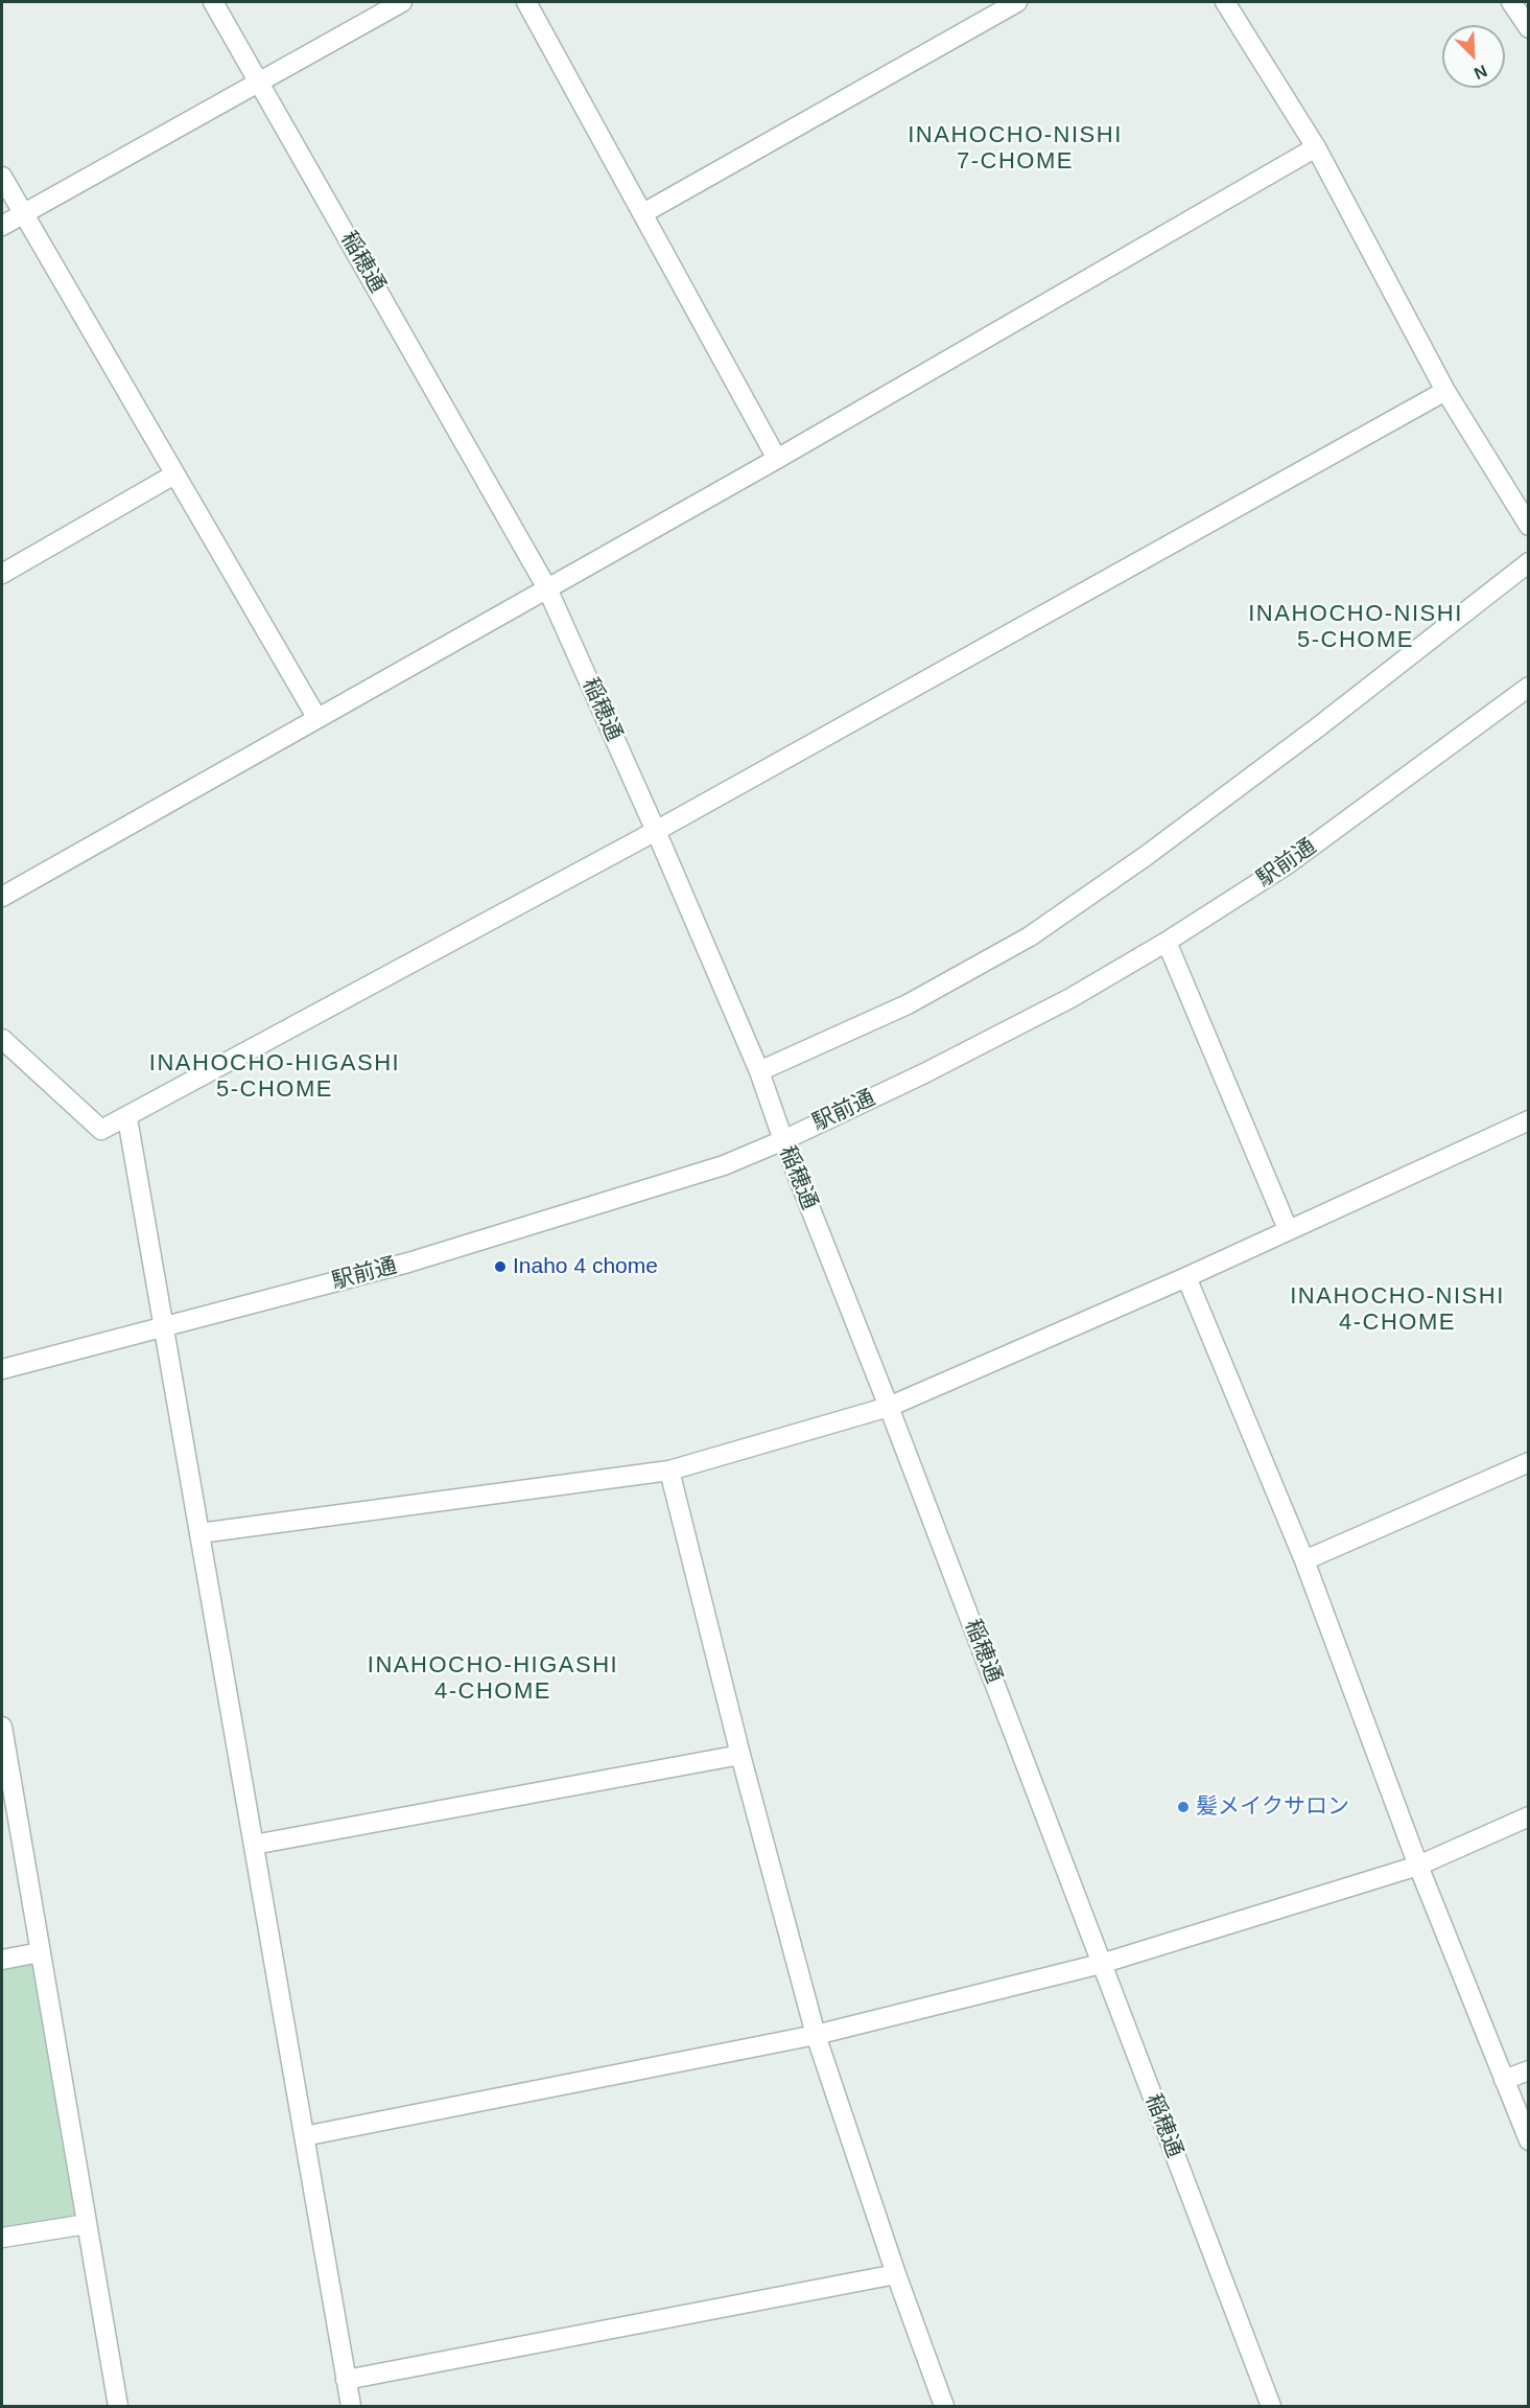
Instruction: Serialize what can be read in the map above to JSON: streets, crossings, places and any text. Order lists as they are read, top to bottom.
{
  "streets": {
    "street": ["稲穂通", "駅前通"]
  },
  "crossings": [
    ["稲穂通", "駅前通"]
  ],
  "districts": [
    "INAHOCHO-NISHI 7-CHOME",
    "INAHOCHO-NISHI 5-CHOME",
    "INAHOCHO-HIGASHI 5-CHOME",
    "INAHOCHO-NISHI 4-CHOME",
    "INAHOCHO-HIGASHI 4-CHOME"
  ],
  "places": ["Inaho 4 chome", "髪メイクサロン"],
  "north": "bottom right"
}
